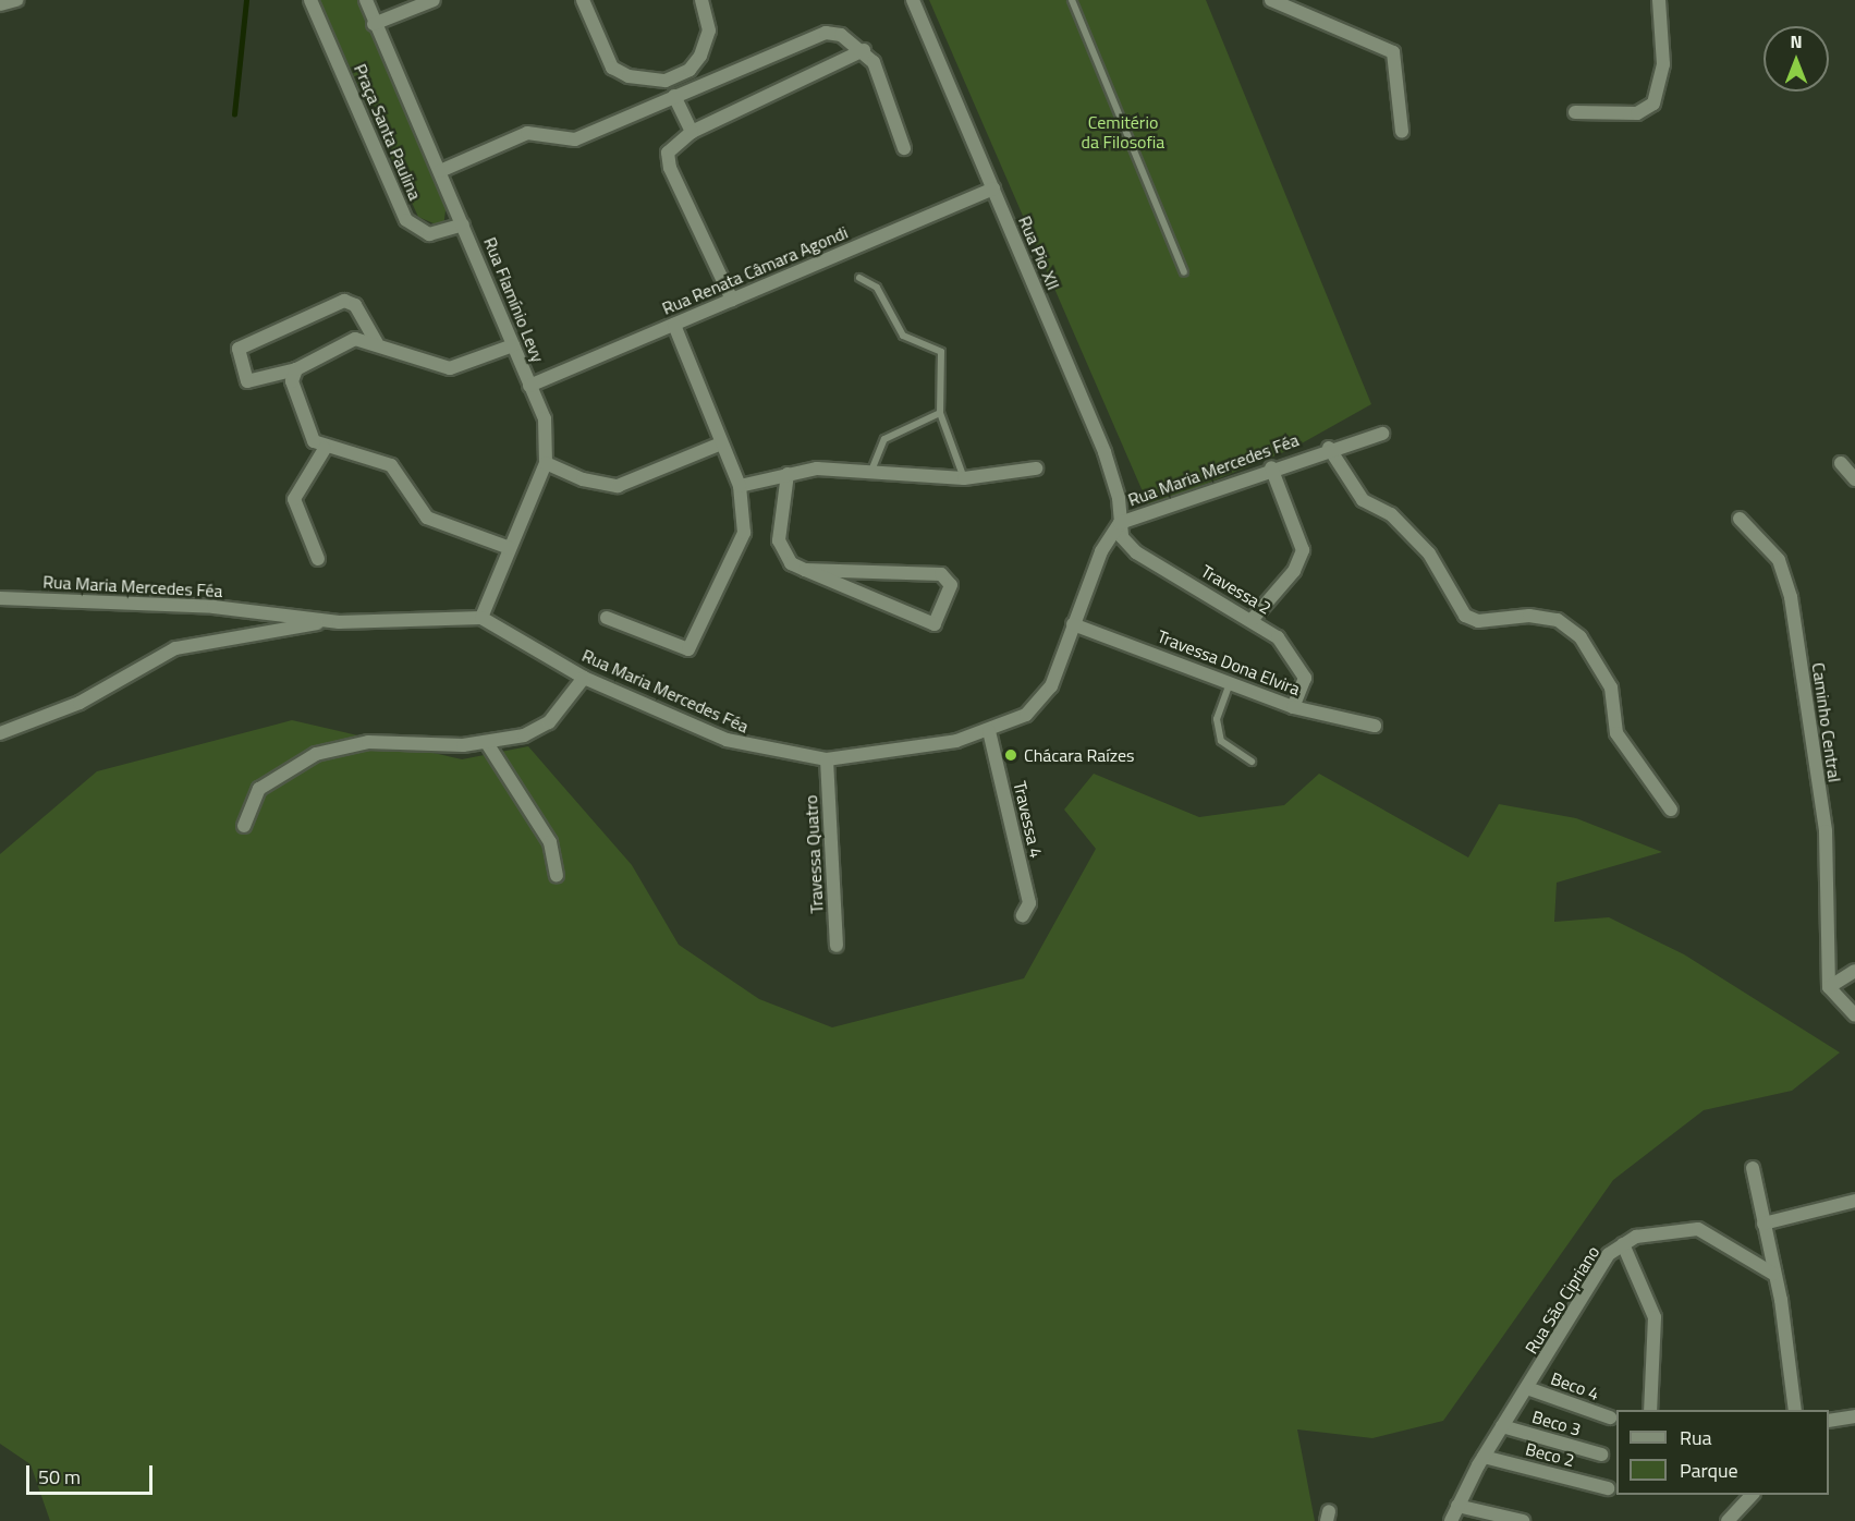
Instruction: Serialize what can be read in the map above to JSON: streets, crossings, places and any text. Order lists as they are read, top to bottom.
{
  "streets": {
    "street": [
      "Praça Santa Paulina",
      "Rua Pio XII",
      "Rua Renata Câmara Agondi",
      "Rua Flamínio Levy",
      "Rua Maria Mercedes Féa",
      "Travessa 2",
      "Travessa Dona Elvira",
      "Caminho Central",
      "Travessa 4",
      "Travessa Quatro",
      "Rua São Cipriano",
      "Beco 4",
      "Beco 3",
      "Beco 2"
    ]
  },
  "crossings": [
    ["Praça Santa Paulina", "Rua Flamínio Levy"],
    ["Rua Pio XII", "Rua Renata Câmara Agondi"],
    ["Rua Pio XII", "Rua Maria Mercedes Féa"],
    ["Rua Pio XII", "Travessa 2"],
    ["Rua Renata Câmara Agondi", "Rua Flamínio Levy"],
    ["Rua Flamínio Levy", "Rua Maria Mercedes Féa"],
    ["Rua Maria Mercedes Féa", "Travessa 2"],
    ["Rua Maria Mercedes Féa", "Travessa Dona Elvira"],
    ["Rua Maria Mercedes Féa", "Travessa 4"],
    ["Rua Maria Mercedes Féa", "Travessa Quatro"],
    ["Travessa 2", "Travessa Dona Elvira"],
    ["Rua São Cipriano", "Beco 4"],
    ["Rua São Cipriano", "Beco 3"],
    ["Rua São Cipriano", "Beco 2"]
  ],
  "parks": ["Cemitério da Filosofia"],
  "places": ["Chácara Raízes"],
  "legend": ["Rua", "Parque"],
  "scale_bar": "50 m",
  "north": "top"
}
